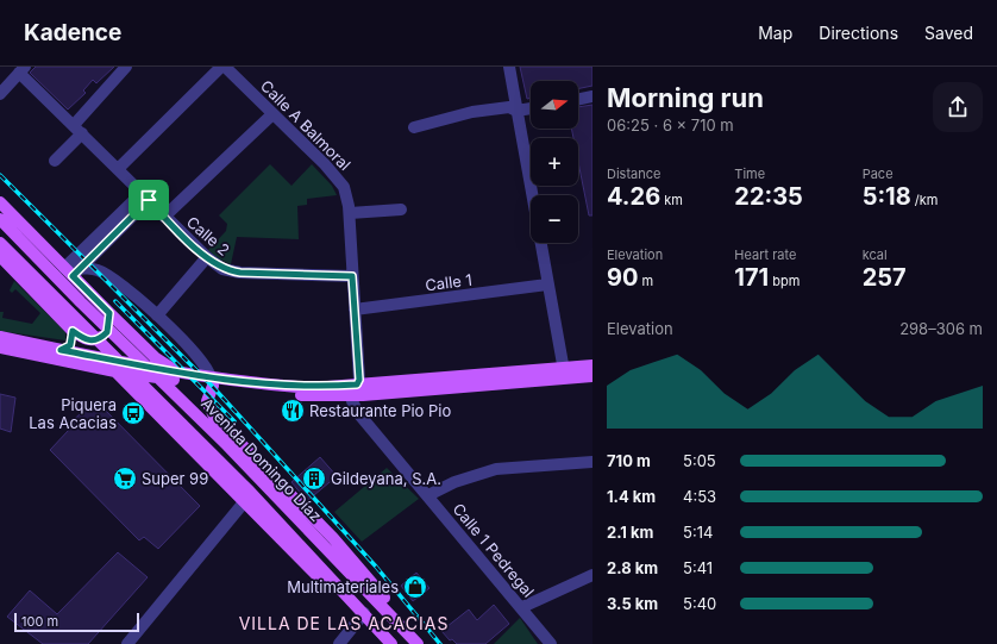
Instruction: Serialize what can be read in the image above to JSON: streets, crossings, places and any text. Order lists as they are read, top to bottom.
{
  "streets": {
    "main road": ["Avenida Domingo Díaz"],
    "street": [
      "Calle A Balmoral",
      "Calle 2",
      "Calle 1",
      "Calle 1 Pedregal"
    ]
  },
  "crossings": [
    ["Calle A Balmoral", "Calle 2"],
    ["Calle A Balmoral", "Calle 1"],
    ["Calle A Balmoral", "Calle 1 Pedregal"]
  ],
  "districts": ["VILLA DE LAS ACACIAS"],
  "places": {
    "restaurant": ["Restaurante Pio Pio"],
    "bus stop": ["Piquera Las Acacias"],
    "supermarket": ["Super 99"],
    "building": ["Gildeyana, S.A."],
    "shop": ["Multimateriales"]
  },
  "scale_bar": "100 m",
  "north": "right",
  "page": {
    "header": "Kadence",
    "nav": ["Map", "Directions", "Saved"],
    "heading": ["Morning run", "06:25 · 6 × 710 m"],
    "map_buttons": ["+", "−"],
    "stats": [
      ["Distance", "4.26 km"],
      ["Time", "22:35"],
      ["Pace", "5:18 /km"],
      ["Elevation", "90 m"],
      ["Heart rate", "171 bpm"],
      ["kcal", "257"]
    ],
    "chart": ["Elevation", "298–306 m"],
    "list": [
      {
        "name": "710 m",
        "note": "5:05"
      },
      {
        "name": "1.4 km",
        "note": "4:53"
      },
      {
        "name": "2.1 km",
        "note": "5:14"
      },
      {
        "name": "2.8 km",
        "note": "5:41"
      },
      {
        "name": "3.5 km",
        "note": "5:40"
      }
    ],
    "scale": "100 m"
  }
}
